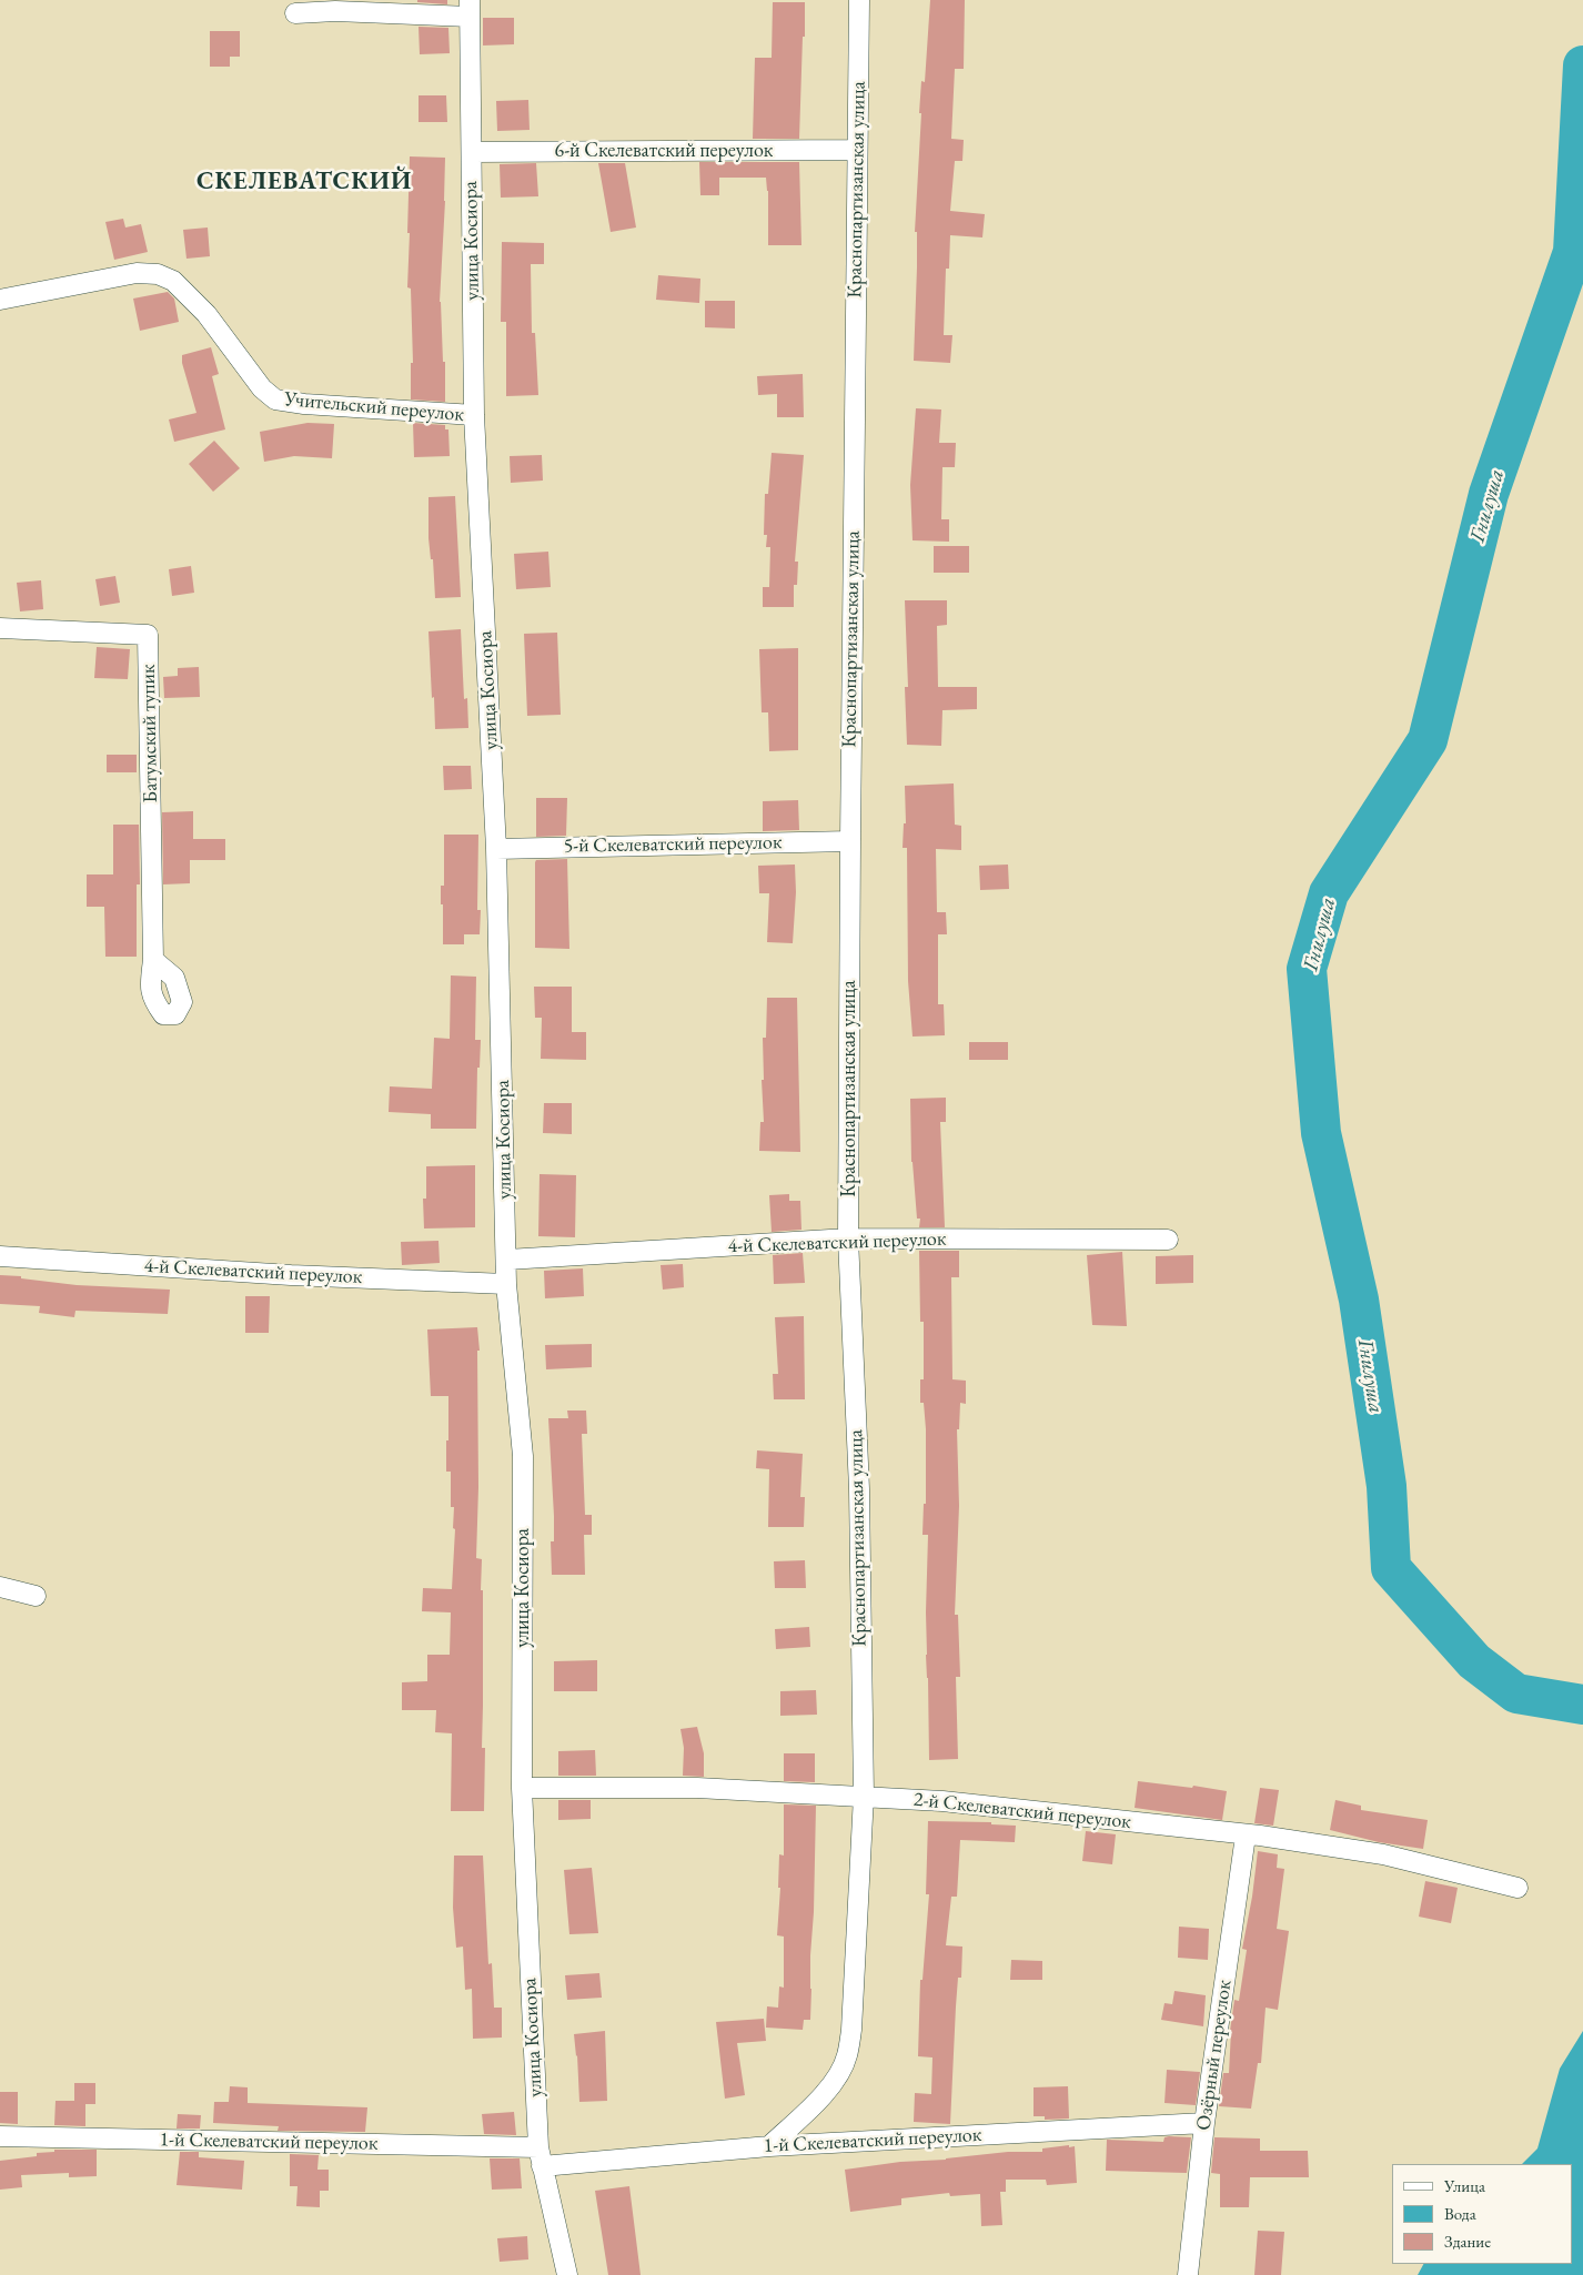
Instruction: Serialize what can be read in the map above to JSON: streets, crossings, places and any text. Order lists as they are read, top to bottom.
{
  "streets": {
    "street": [
      "6-й Скелеватский переулок",
      "Краснопартизанская улица",
      "улица Косиора",
      "Учительский переулок",
      "Батумский тупик",
      "5-й Скелеватский переулок",
      "4-й Скелеватский переулок",
      "2-й Скелеватский переулок",
      "Озёрный переулок",
      "1-й Скелеватский переулок"
    ]
  },
  "crossings": [
    ["6-й Скелеватский переулок", "Краснопартизанская улица"],
    ["6-й Скелеватский переулок", "улица Косиора"],
    ["Краснопартизанская улица", "5-й Скелеватский переулок"],
    ["Краснопартизанская улица", "4-й Скелеватский переулок"],
    ["Краснопартизанская улица", "2-й Скелеватский переулок"],
    ["Краснопартизанская улица", "1-й Скелеватский переулок"],
    ["улица Косиора", "Учительский переулок"],
    ["улица Косиора", "5-й Скелеватский переулок"],
    ["улица Косиора", "4-й Скелеватский переулок"],
    ["улица Косиора", "2-й Скелеватский переулок"],
    ["улица Косиора", "1-й Скелеватский переулок"],
    ["2-й Скелеватский переулок", "Озёрный переулок"],
    ["Озёрный переулок", "1-й Скелеватский переулок"]
  ],
  "districts": ["СКЕЛЕВАТСКИЙ"],
  "water": ["Гнилуша"],
  "legend": ["Улица", "Вода", "Здание"]
}
